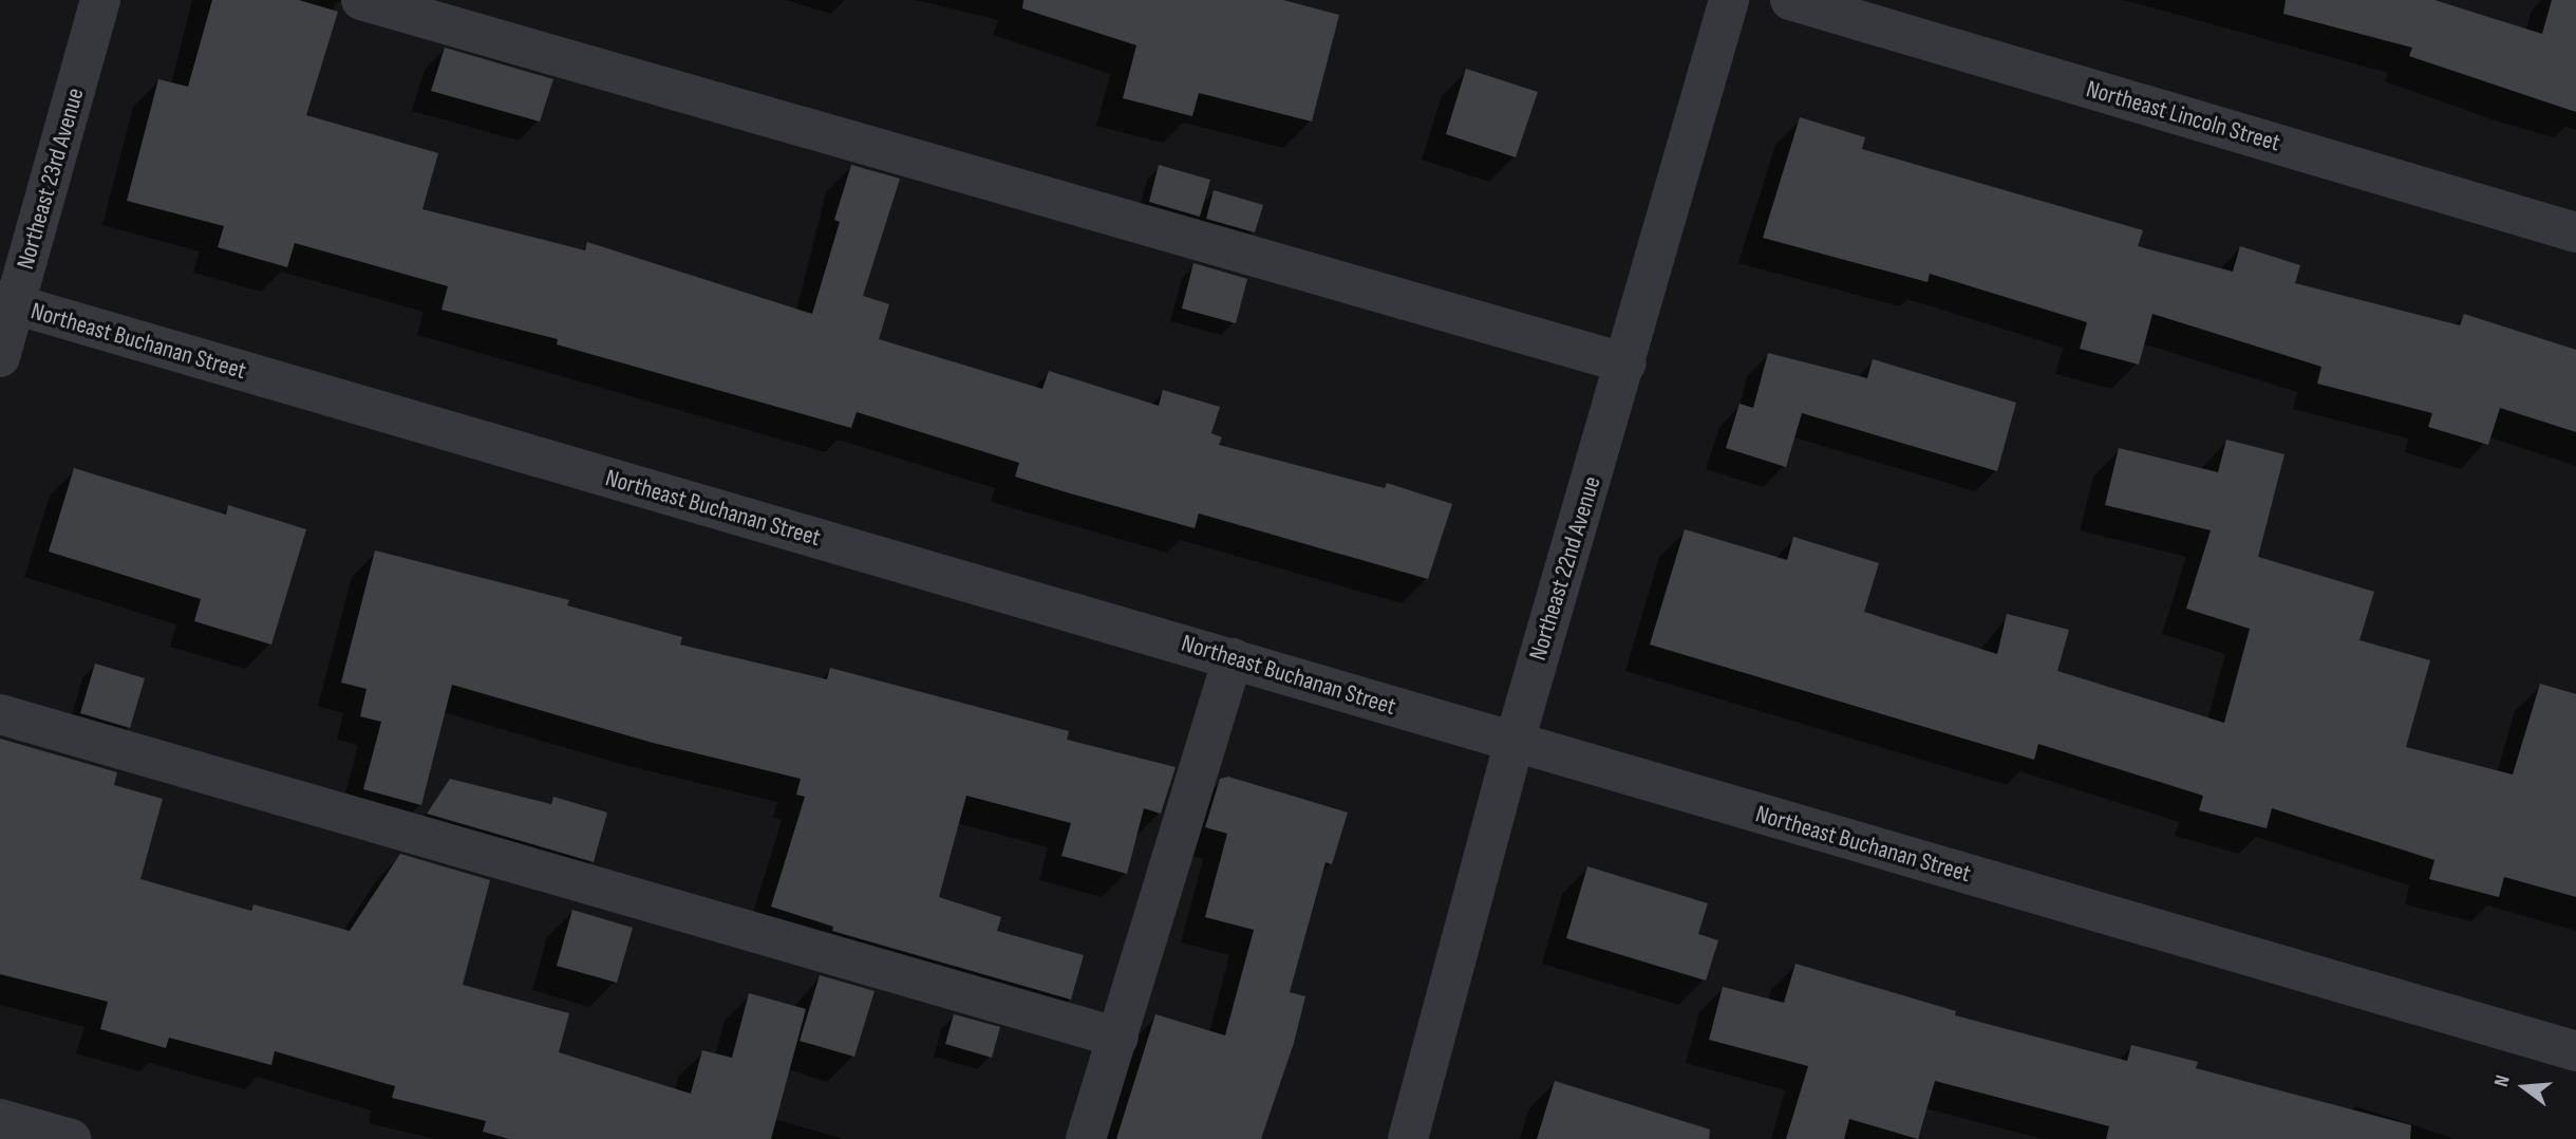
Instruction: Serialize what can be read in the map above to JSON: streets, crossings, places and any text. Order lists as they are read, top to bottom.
{
  "streets": {
    "street": [
      "Northeast Lincoln Street",
      "Northeast 23rd Avenue",
      "Northeast Buchanan Street",
      "Northeast 22nd Avenue"
    ]
  },
  "crossings": [
    ["Northeast 23rd Avenue", "Northeast Buchanan Street"],
    ["Northeast Buchanan Street", "Northeast 22nd Avenue"]
  ],
  "north": "left"
}
